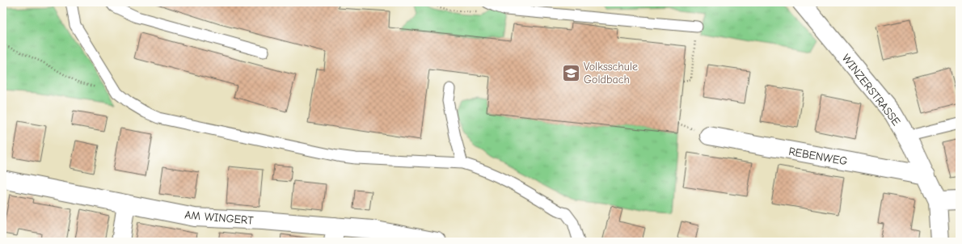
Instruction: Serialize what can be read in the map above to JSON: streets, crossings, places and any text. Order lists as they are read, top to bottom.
{
  "streets": {
    "street": ["WINZERSTRASSE", "REBENWEG", "AM WINGERT"]
  },
  "crossings": [
    ["WINZERSTRASSE", "REBENWEG"]
  ],
  "places": {
    "school or university": ["Volksschule Goldbach"]
  }
}
